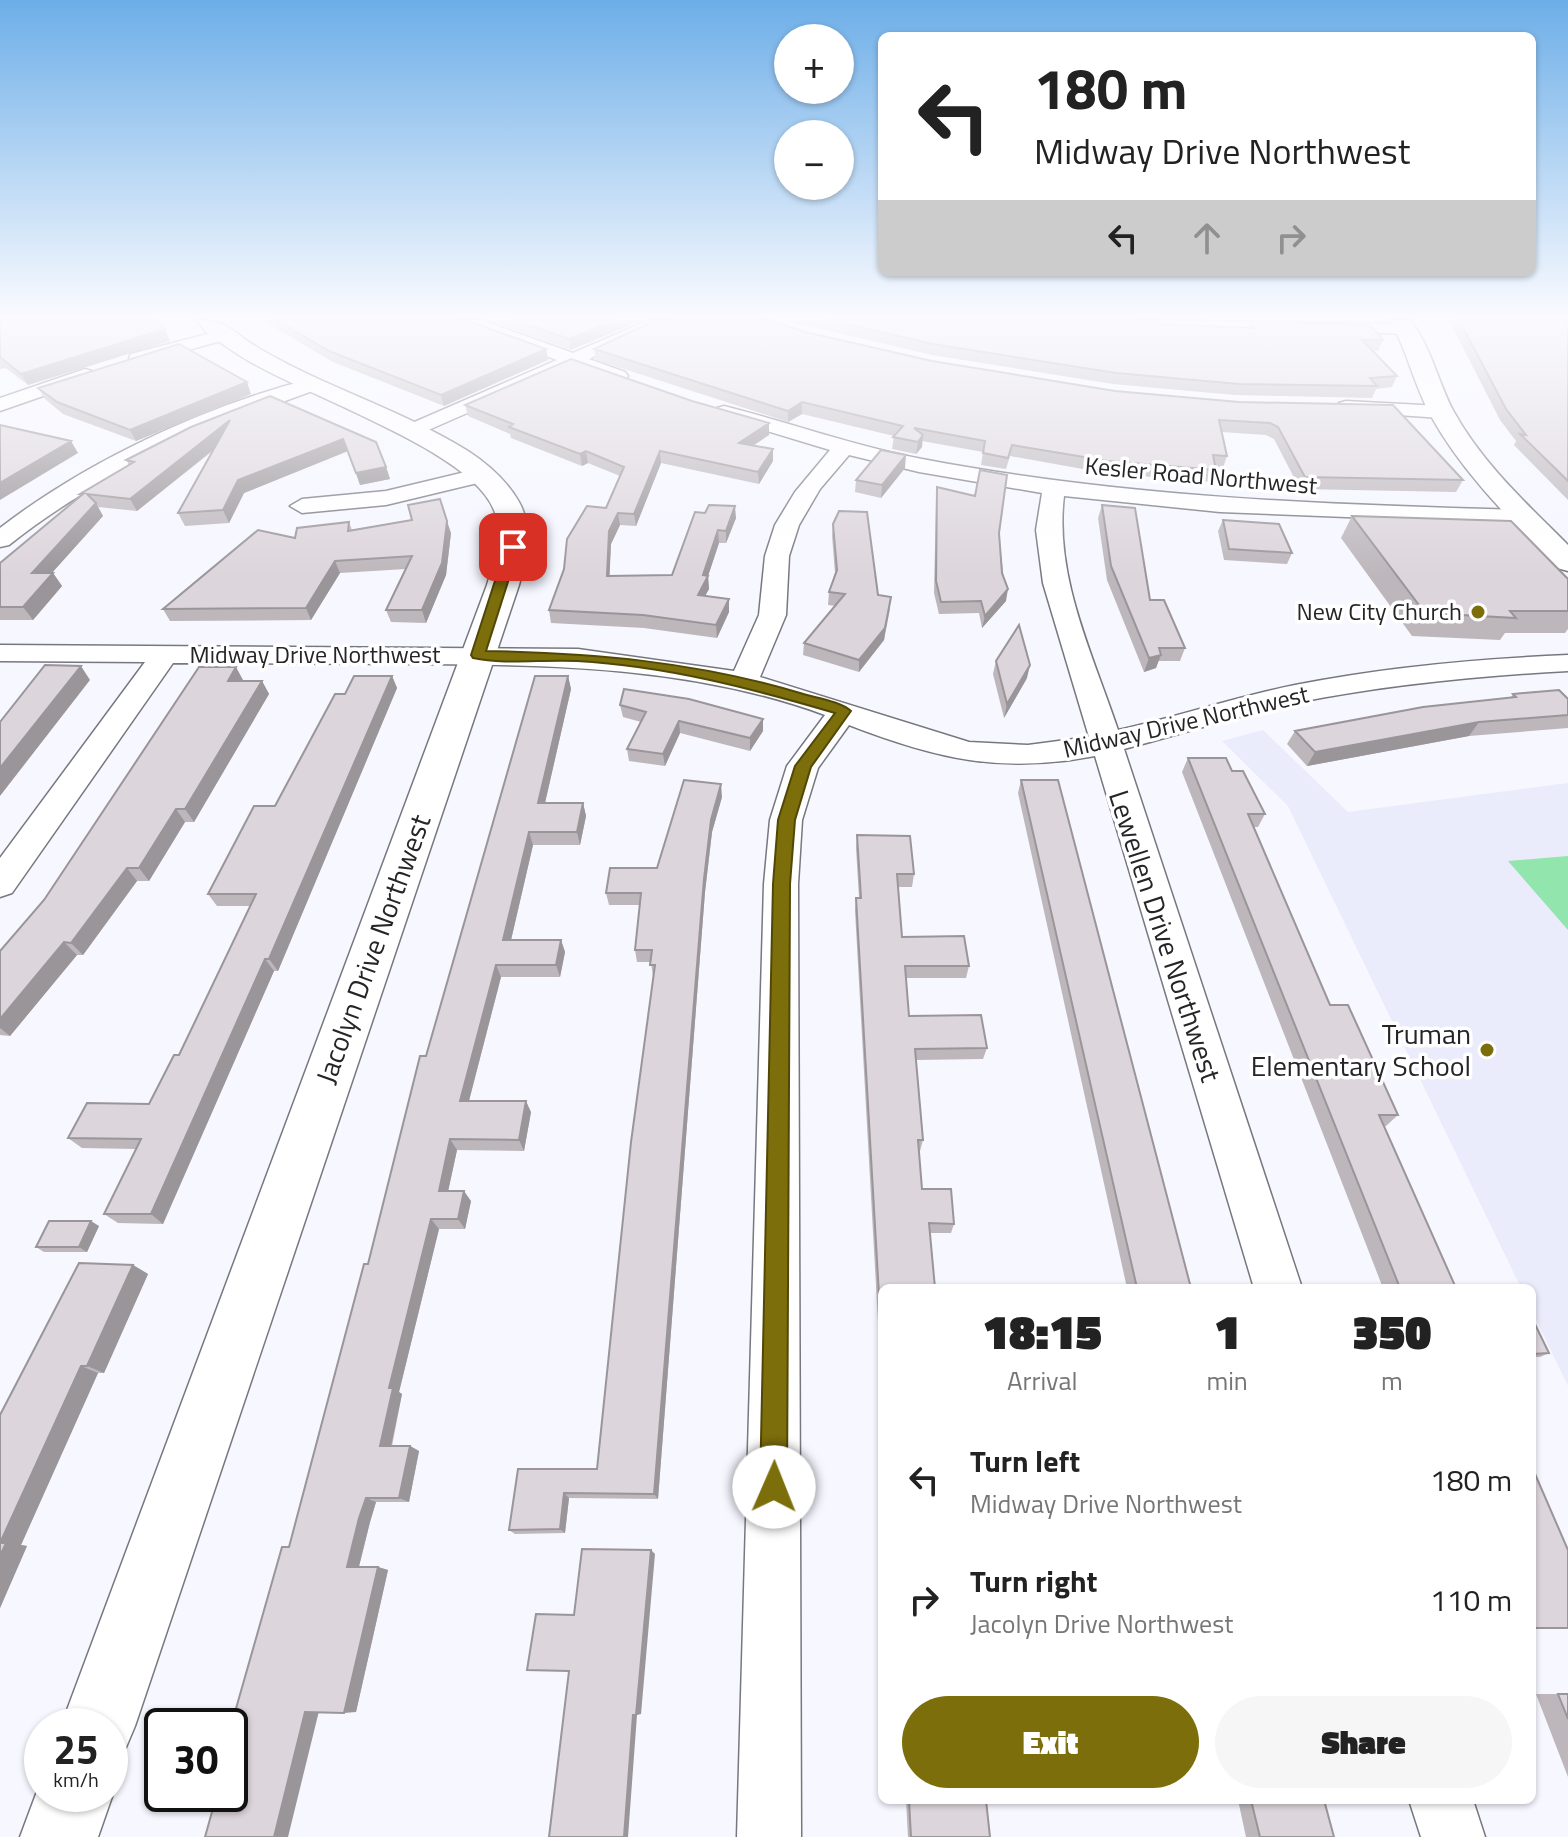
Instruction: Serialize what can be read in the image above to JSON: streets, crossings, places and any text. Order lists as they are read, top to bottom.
{
  "streets": {
    "street": [
      "Kesler Road Northwest",
      "Midway Drive Northwest",
      "Lewellen Drive Northwest",
      "Jacolyn Drive Northwest"
    ]
  },
  "crossings": [
    ["Kesler Road Northwest", "Lewellen Drive Northwest"],
    ["Midway Drive Northwest", "Lewellen Drive Northwest"],
    ["Midway Drive Northwest", "Jacolyn Drive Northwest"]
  ],
  "places": ["New City Church", "Truman Elementary School"],
  "page": {
    "map_buttons": ["+", "−"],
    "turn": ["180 m", "Midway Drive Northwest"],
    "eta": [
      "18:15",
      "Arrival",
      "1",
      "min",
      "350",
      "m"
    ],
    "list": [
      {
        "name": "Turn left",
        "note": "Midway Drive Northwest",
        "value": "180 m"
      },
      {
        "name": "Turn right",
        "note": "Jacolyn Drive Northwest",
        "value": "110 m"
      }
    ],
    "buttons": ["Exit", "Share"],
    "speed": "25 km/h",
    "limit": "30"
  }
}
